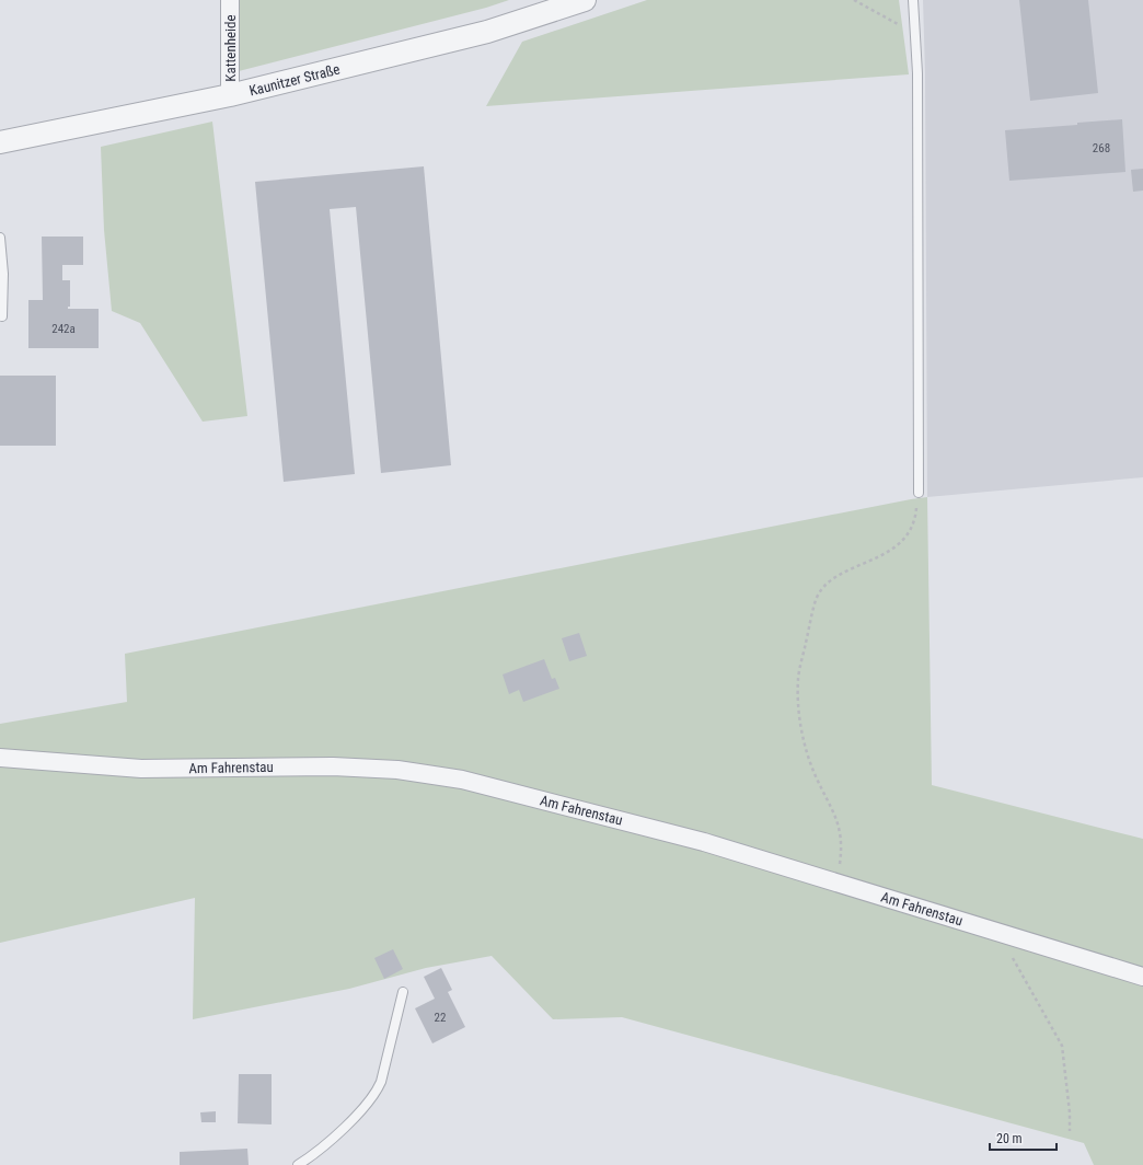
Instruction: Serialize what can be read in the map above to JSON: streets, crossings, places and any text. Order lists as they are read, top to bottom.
{
  "streets": {
    "street": ["Kattenheide", "Kaunitzer Straße", "Am Fahrenstau"]
  },
  "crossings": [
    ["Kattenheide", "Kaunitzer Straße"]
  ],
  "house_numbers": ["268", "242a", "22"],
  "scale_bar": "20 m"
}
